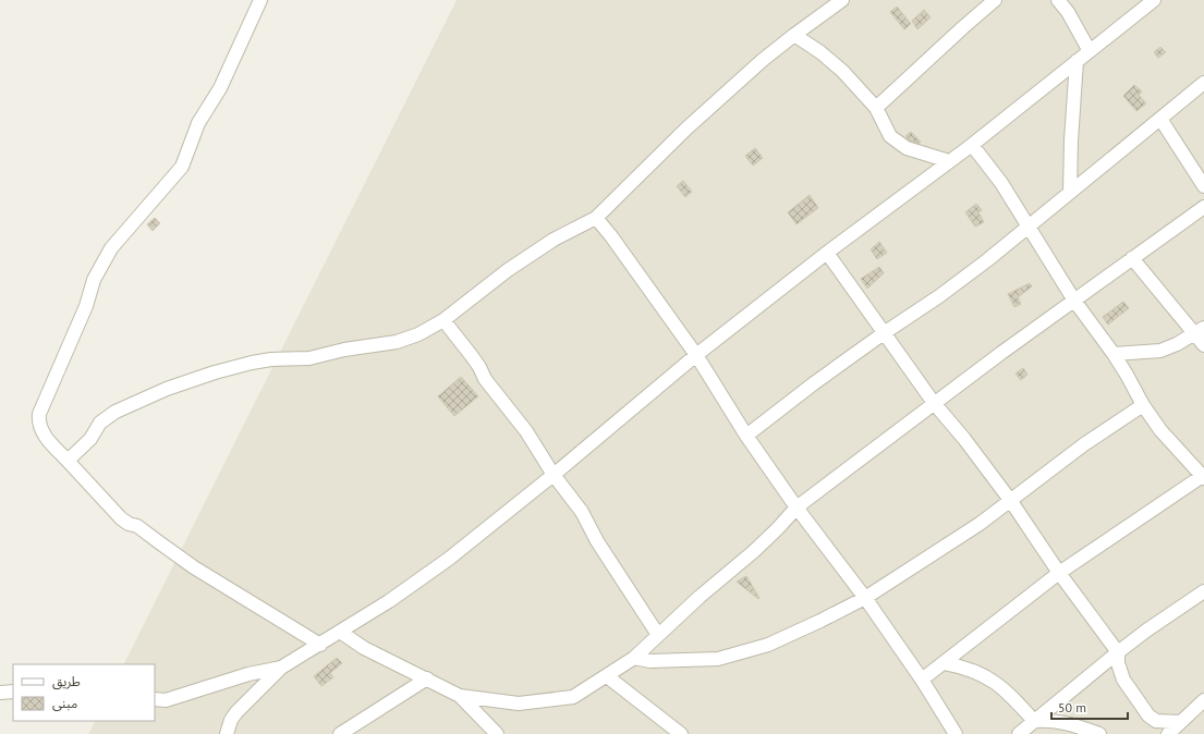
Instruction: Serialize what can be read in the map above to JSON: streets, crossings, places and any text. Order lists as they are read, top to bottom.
{
  "legend": ["طريق", "مبنى"],
  "scale_bar": "50 m"
}
